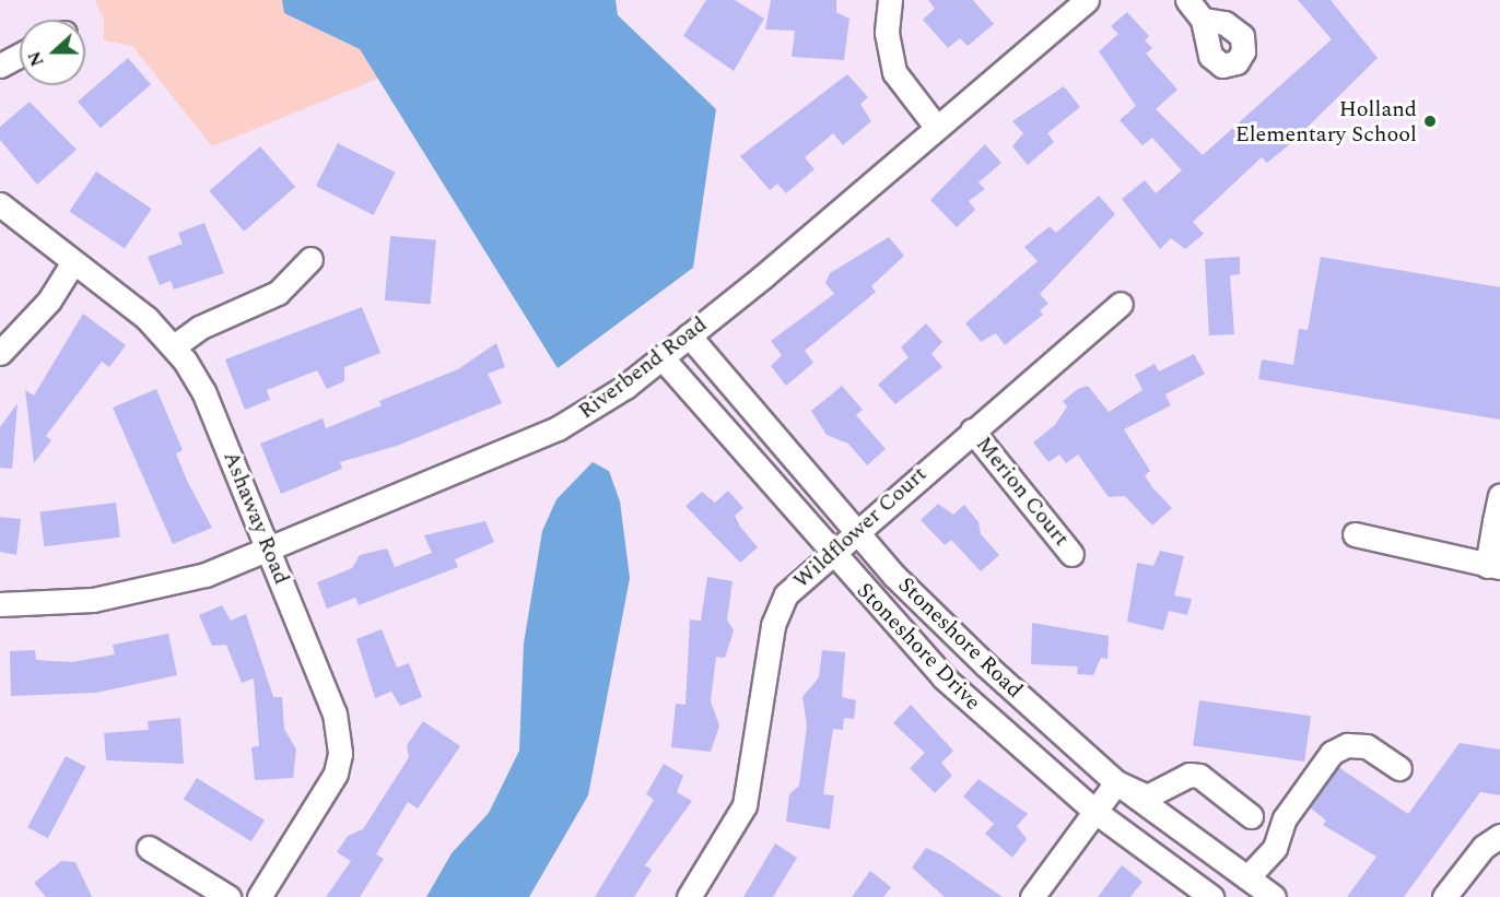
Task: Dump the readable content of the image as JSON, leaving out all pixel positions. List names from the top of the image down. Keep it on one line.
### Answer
{"streets":{"street":["Riverbend Road","Merion Court","Ashaway Road","Wildflower Court","Stoneshore Road","Stoneshore Drive"]},"crossings":[["Riverbend Road","Ashaway Road"],["Riverbend Road","Stoneshore Road"],["Riverbend Road","Stoneshore Drive"],["Merion Court","Wildflower Court"],["Wildflower Court","Stoneshore Road"],["Wildflower Court","Stoneshore Drive"]],"places":["Holland Elementary School"],"north":"left"}
